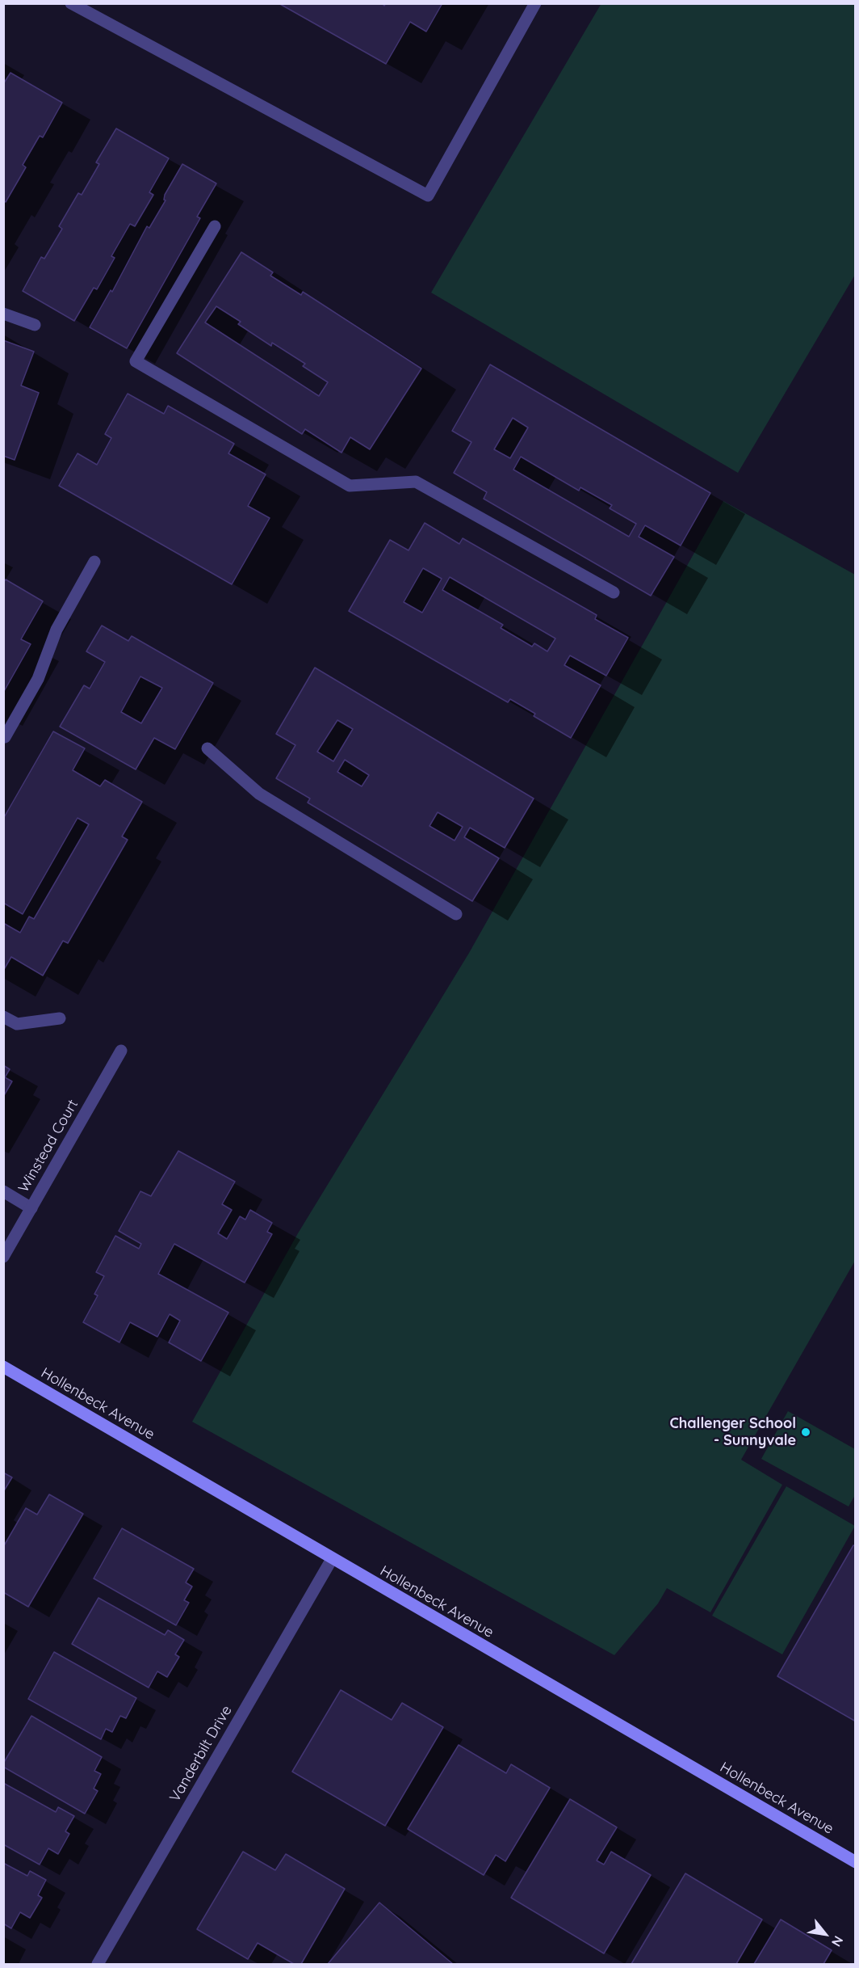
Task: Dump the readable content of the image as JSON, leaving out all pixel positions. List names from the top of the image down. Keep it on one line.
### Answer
{"streets":{"street":["Winstead Court","Hollenbeck Avenue","Vanderbilt Drive"]},"crossings":[["Hollenbeck Avenue","Vanderbilt Drive"]],"places":["Challenger School - Sunnyvale"],"north":"bottom right"}
